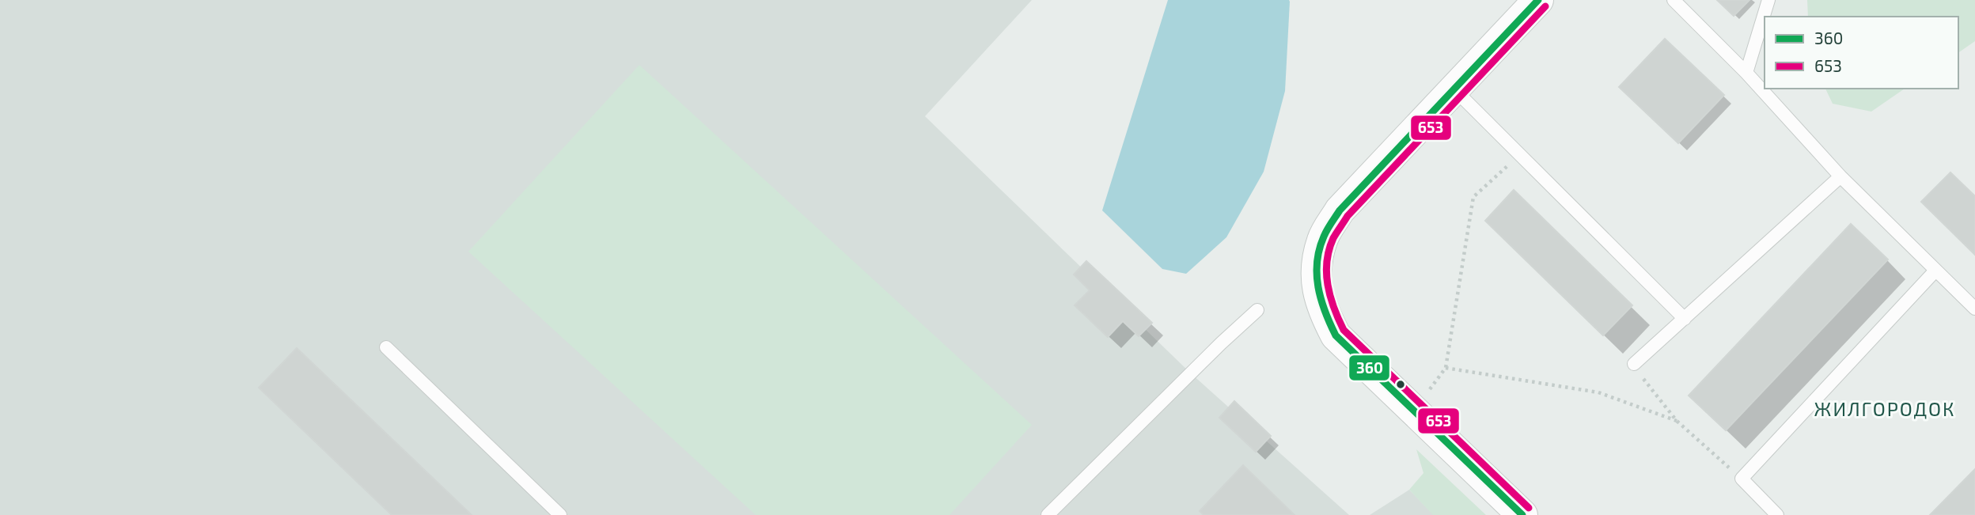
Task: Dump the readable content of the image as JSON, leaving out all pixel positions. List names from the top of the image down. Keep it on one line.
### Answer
{"districts":["ЖИЛГОРОДОК"],"lines":["transit line 360","transit line 653"],"legend":["360","653"]}
